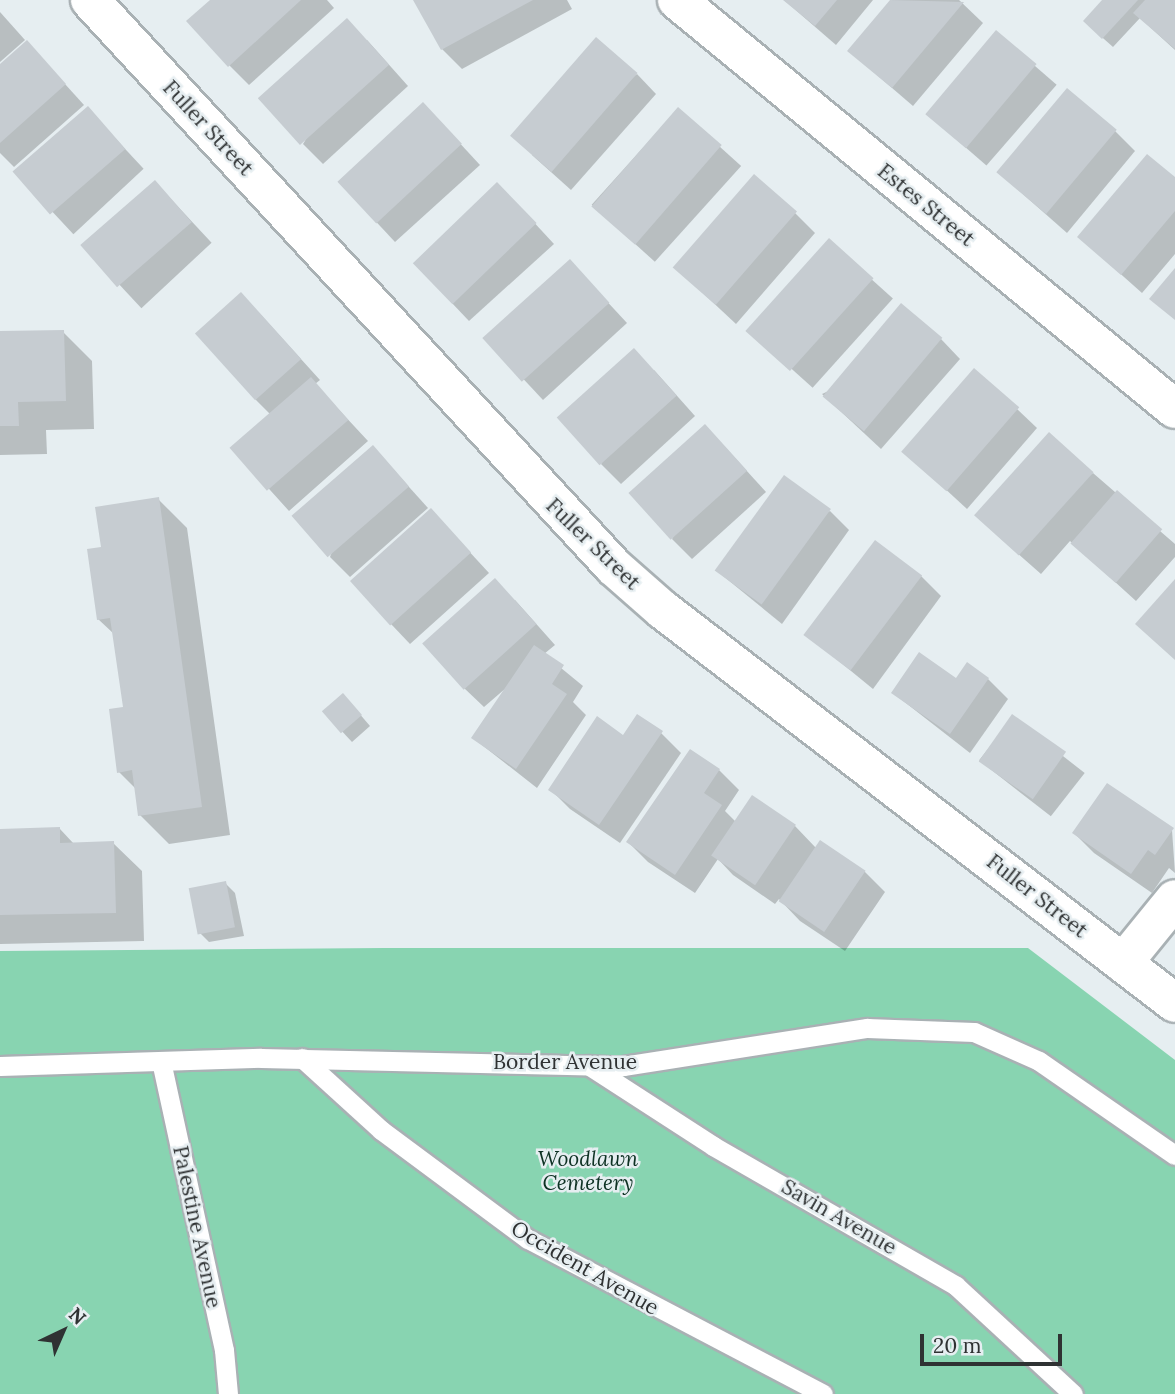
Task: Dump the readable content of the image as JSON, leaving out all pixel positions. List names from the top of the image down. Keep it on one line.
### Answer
{"streets":{"street":["Fuller Street","Estes Street"],"lane":["Border Avenue","Savin Avenue","Palestine Avenue","Occident Avenue"]},"crossings":[["Border Avenue","Savin Avenue"],["Border Avenue","Palestine Avenue"],["Border Avenue","Occident Avenue"]],"parks":["Woodlawn Cemetery"],"scale_bar":"20 m","north":"top right"}
